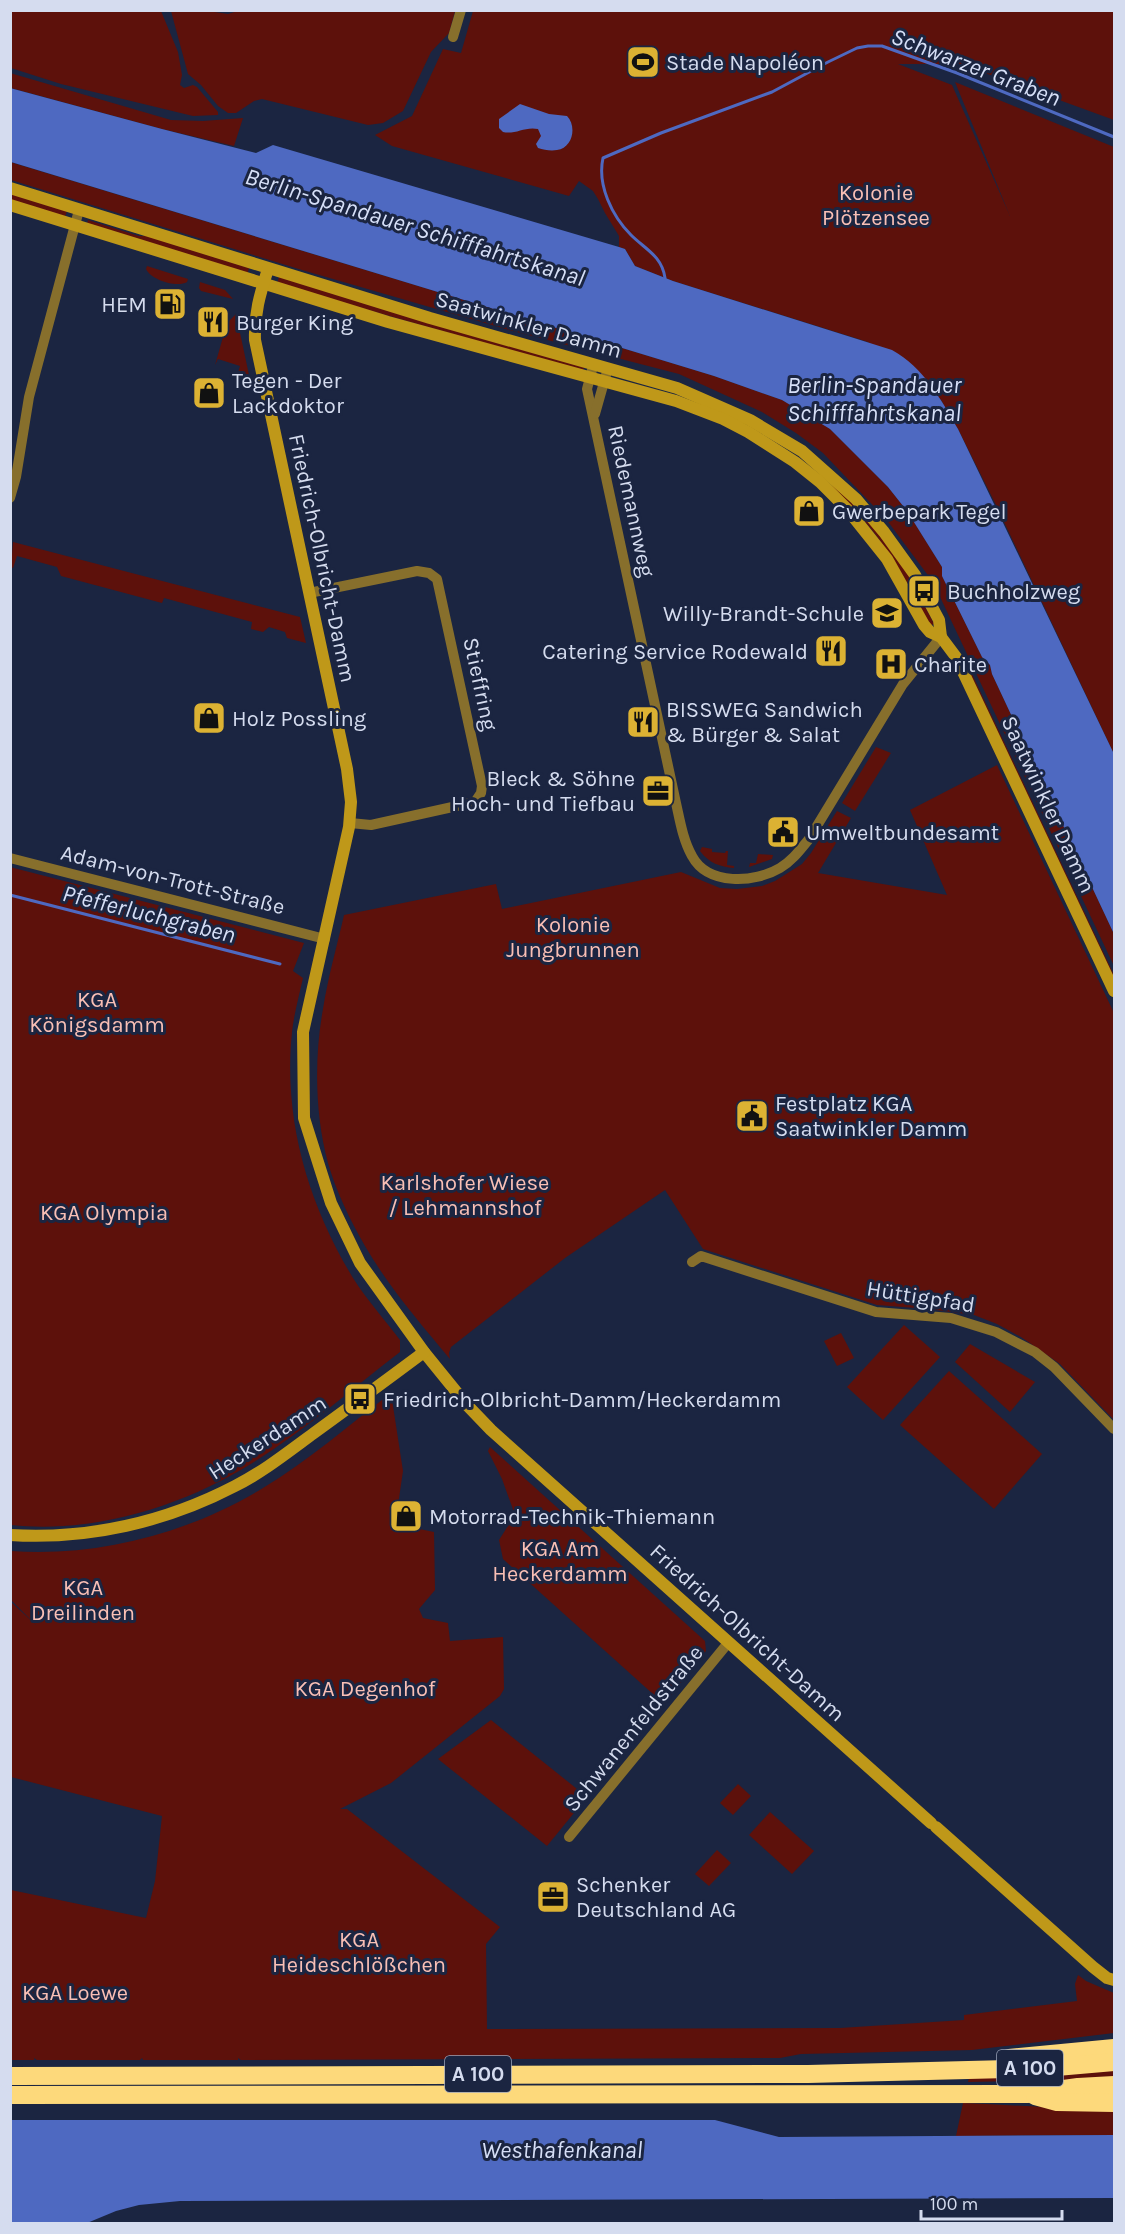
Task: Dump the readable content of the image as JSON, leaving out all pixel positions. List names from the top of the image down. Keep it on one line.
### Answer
{"streets":{"highway":["A 100"],"main road":["Saatwinkler Damm","Friedrich-Olbricht-Damm","Heckerdamm"],"street":["Riedemannweg","Stieffring","Adam-von-Trott-Straße","Hüttigpfad","Schwanenfeldstraße"]},"crossings":[["Saatwinkler Damm","Riedemannweg"],["Saatwinkler Damm","Friedrich-Olbricht-Damm"],["Friedrich-Olbricht-Damm","Stieffring"],["Friedrich-Olbricht-Damm","Adam-von-Trott-Straße"],["Friedrich-Olbricht-Damm","Heckerdamm"],["Friedrich-Olbricht-Damm","Schwanenfeldstraße"]],"water":["Schwarzer Graben","Berlin-Spandauer Schifffahrtskanal","Pfefferluchgraben","Westhafenkanal"],"parks":["Kolonie Plötzensee","Kolonie Jungbrunnen","KGA Königsdamm","Karlshofer Wiese / Lehmannshof","KGA Olympia","KGA Am Heckerdamm","KGA Dreilinden","KGA Degenhof","KGA Heideschlößchen","KGA Loewe"],"places":{"sports":["Stade Napoléon"],"fuel station":["HEM"],"restaurant":["Burger King","Catering Service Rodewald","BISSWEG Sandwich & Bürger & Salat"],"shop":["Tegen - Der Lackdoktor","Gwerbepark Tegel","Holz Possling","Motorrad-Technik-Thiemann"],"bus stop":["Buchholzweg","Friedrich-Olbricht-Damm/Heckerdamm"],"school or university":["Willy-Brandt-Schule"],"hospital":["Charite"],"office":["Bleck & Söhne Hoch- und Tiefbau","Schenker Deutschland AG"],"public building":["Umweltbundesamt","Festplatz KGA Saatwinkler Damm"]},"scale_bar":"100 m"}
